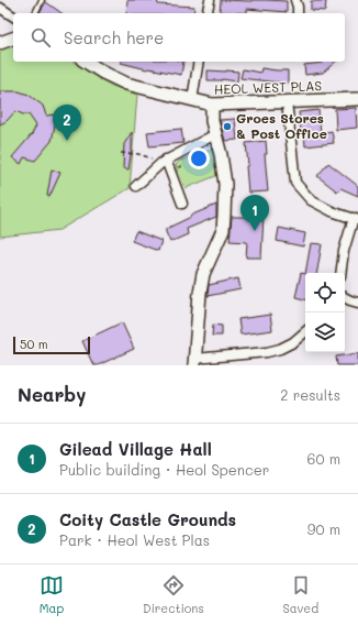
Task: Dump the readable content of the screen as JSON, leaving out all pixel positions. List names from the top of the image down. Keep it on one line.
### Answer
{"streets":{"street":["HEOL WEST PLAS"]},"places":["Groes Stores & Post Office"],"scale_bar":"50 m","page":{"search":"Search here","pins":["2","1"],"scale":"50 m","heading":["Nearby","2 results"],"list":[{"mark":"1","name":"Gilead Village Hall","note":"Public building · Heol Spencer","value":"60 m"},{"mark":"2","name":"Coity Castle Grounds","note":"Park · Heol West Plas","value":"90 m"}],"nav":["Map","Directions","Saved"]}}
